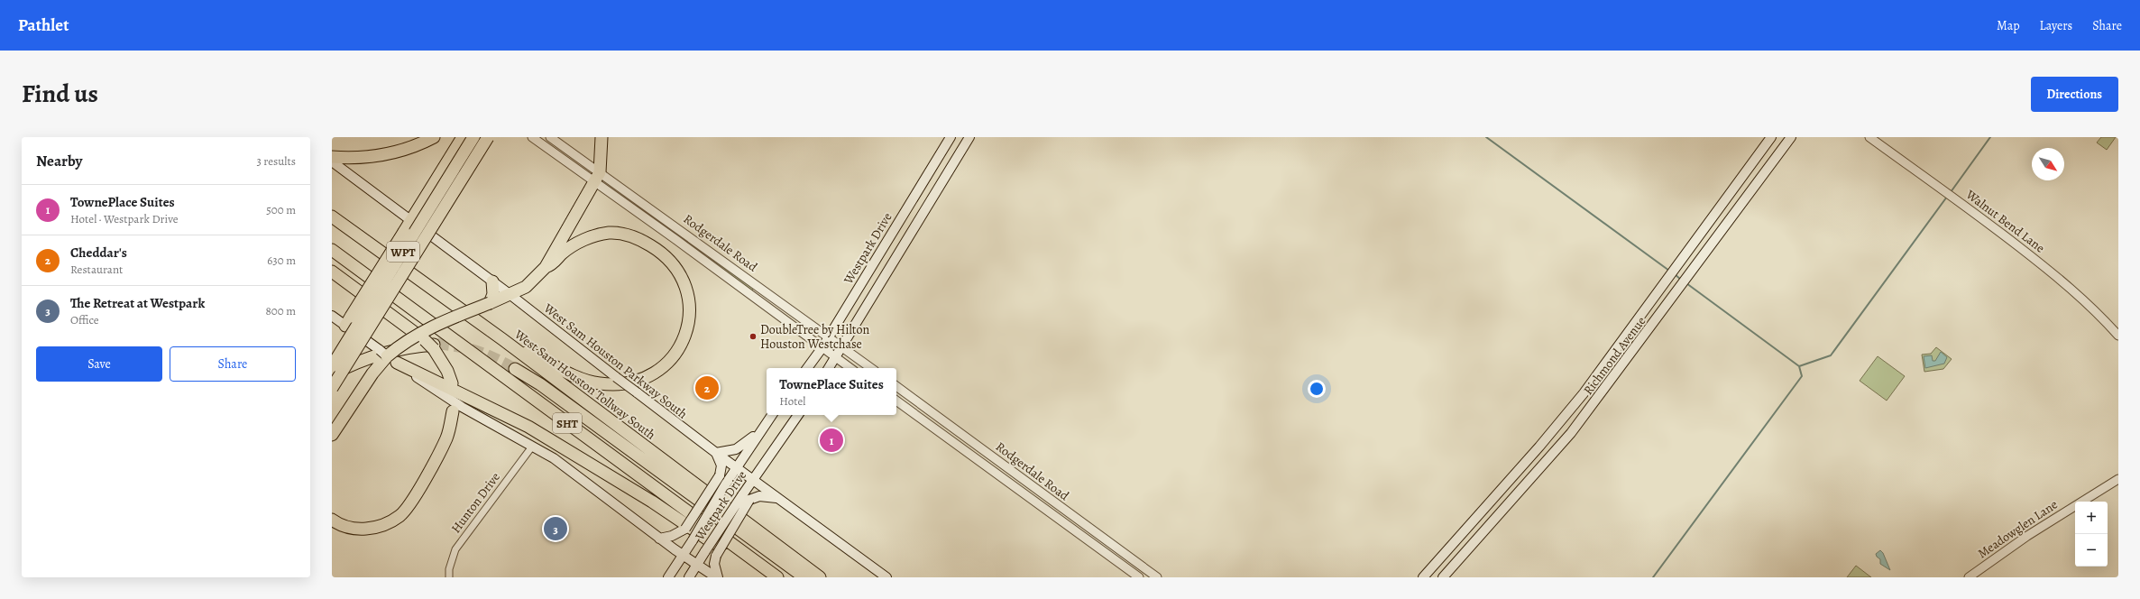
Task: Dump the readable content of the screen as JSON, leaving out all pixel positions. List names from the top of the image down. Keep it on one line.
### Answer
{"streets":{"highway":["WPT","West Sam Houston Tollway South","SHT"],"main road":["Westpark Drive","Richmond Avenue","West Sam Houston Parkway South"],"street":["Walnut Bend Lane","Rodgerdale Road","Hunton Drive","Meadowglen Lane"]},"crossings":[["Rodgerdale Road","Westpark Drive"],["Westpark Drive","West Sam Houston Parkway South"]],"places":["DoubleTree by Hilton Houston Westchase"],"north":"bottom right","page":{"header":"Pathlet","nav":["Map","Layers","Share"],"title":"Find us","buttons":["Directions",["Save","Share"]],"heading":["Nearby","3 results"],"list":[{"mark":"1","name":"TownePlace Suites","note":"Hotel · Westpark Drive","value":"500 m"},{"mark":"2","name":"Cheddar's","note":"Restaurant","value":"630 m"},{"mark":"3","name":"The Retreat at Westpark","note":"Office","value":"800 m"}],"popup":["TownePlace Suites","Hotel"],"pins":["2","1","3"],"map_buttons":["+","−"]}}
